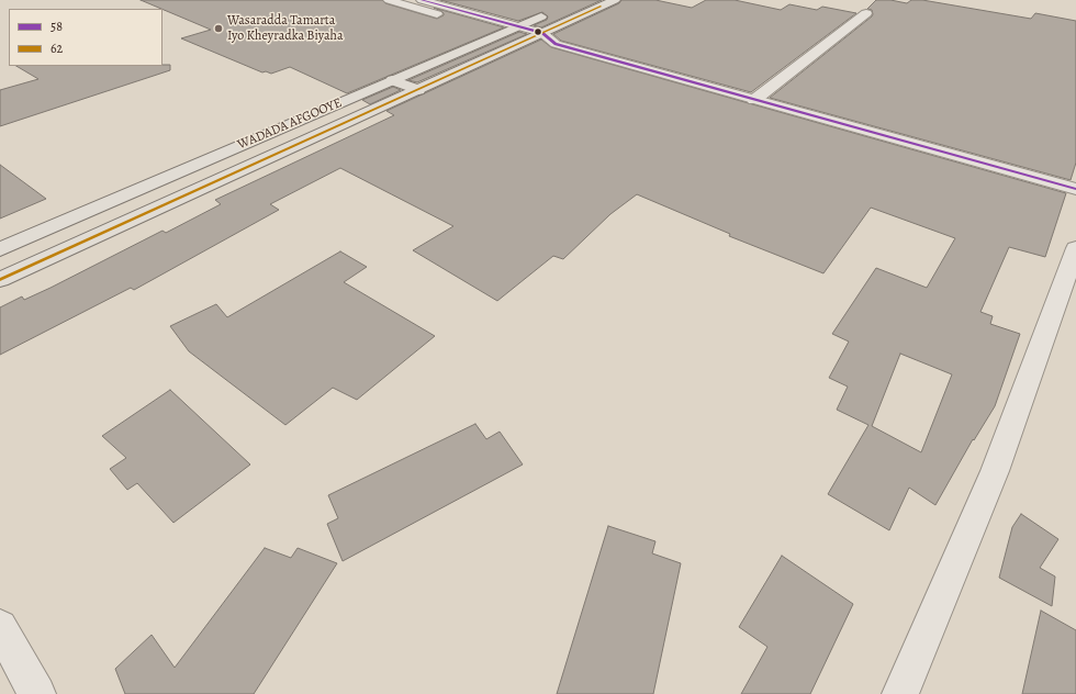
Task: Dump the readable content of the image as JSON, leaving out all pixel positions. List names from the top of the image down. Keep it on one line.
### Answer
{"streets":{"main road":["WADADA AFGOOYE"]},"places":["Wasaradda Tamarta Iyo Kheyradka Biyaha"],"lines":["transit line 58","transit line 62"],"legend":["58","62"]}
